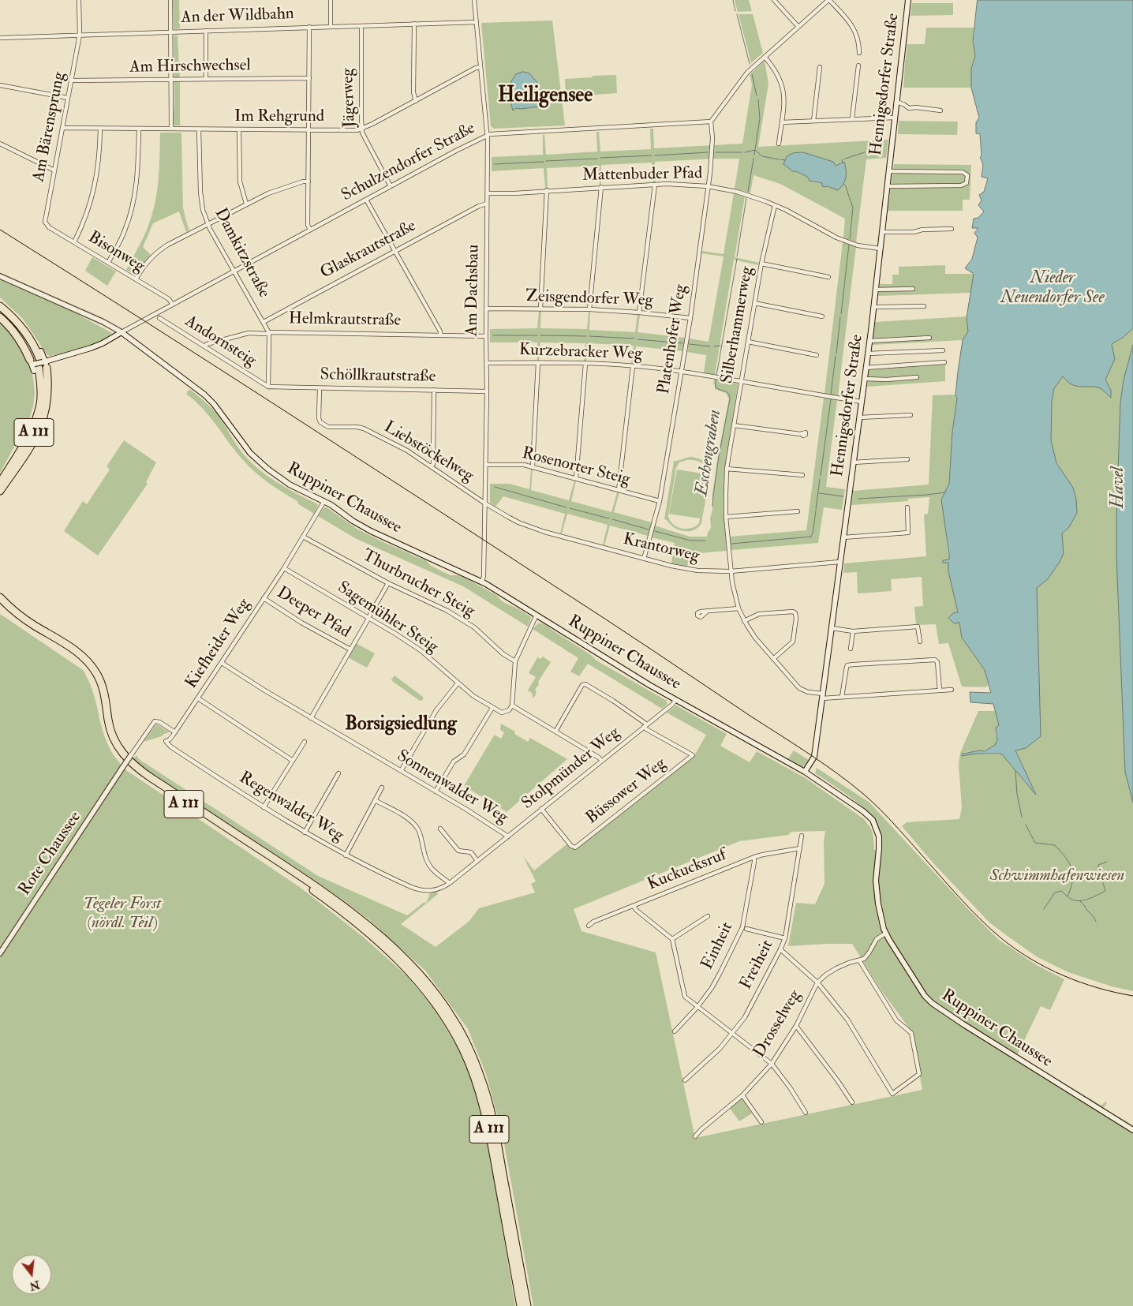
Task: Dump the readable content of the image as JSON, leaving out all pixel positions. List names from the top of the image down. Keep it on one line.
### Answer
{"streets":{"highway":["A 111"],"main road":["Hennigsdorfer Straße","Schulzendorfer Straße","Ruppiner Chaussee"],"street":["An der Wildbahn","Am Hirschwechsel","Jägerweg","Im Rehgrund","Am Bärensprung","Mattenbuder Pfad","Glaskrautstraße","Bisonweg","Damkitzstraße","Am Dachsbau","Zeisgendorfer Weg","Helmkrautstraße","Silberhammerweg","Platenhofer Weg","Andornsteig","Kurzebracker Weg","Schöllkrautstraße","Liebstöckelweg","Rosenorter Steig","Krantorweg","Thurbrucher Steig","Deeper Pfad","Sagemühler Steig","Kiefheider Weg","Stolpmünder Weg","Sonnenwalder Weg","Büssower Weg","Regenwalder Weg","Rote Chaussee","Kuckucksruf","Einheit","Freiheit","Drosselweg"]},"crossings":[["An der Wildbahn","Jägerweg"],["An der Wildbahn","Am Bärensprung"],["An der Wildbahn","Am Dachsbau"],["Am Hirschwechsel","Am Bärensprung"],["Hennigsdorfer Straße","Mattenbuder Pfad"],["Hennigsdorfer Straße","Silberhammerweg"],["Hennigsdorfer Straße","Kurzebracker Weg"],["Hennigsdorfer Straße","Ruppiner Chaussee"],["Hennigsdorfer Straße","Krantorweg"],["Jägerweg","Im Rehgrund"],["Jägerweg","Schulzendorfer Straße"],["Im Rehgrund","Am Bärensprung"],["Im Rehgrund","Damkitzstraße"],["Im Rehgrund","Am Dachsbau"],["Am Bärensprung","Bisonweg"],["Schulzendorfer Straße","Bisonweg"],["Schulzendorfer Straße","Damkitzstraße"],["Schulzendorfer Straße","Am Dachsbau"],["Schulzendorfer Straße","Platenhofer Weg"],["Schulzendorfer Straße","A 111"],["Schulzendorfer Straße","Ruppiner Chaussee"],["Mattenbuder Pfad","Am Dachsbau"],["Mattenbuder Pfad","Silberhammerweg"],["Mattenbuder Pfad","Platenhofer Weg"],["Glaskrautstraße","Damkitzstraße"],["Glaskrautstraße","Am Dachsbau"],["Damkitzstraße","Helmkrautstraße"],["Damkitzstraße","Andornsteig"],["Damkitzstraße","Schöllkrautstraße"],["Am Dachsbau","Zeisgendorfer Weg"],["Am Dachsbau","Helmkrautstraße"],["Am Dachsbau","Kurzebracker Weg"],["Am Dachsbau","Schöllkrautstraße"],["Am Dachsbau","Liebstöckelweg"],["Am Dachsbau","Rosenorter Steig"],["Am Dachsbau","Ruppiner Chaussee"],["Am Dachsbau","Krantorweg"],["Zeisgendorfer Weg","Platenhofer Weg"],["Helmkrautstraße","Andornsteig"],["Silberhammerweg","Kurzebracker Weg"],["Silberhammerweg","Krantorweg"],["Platenhofer Weg","Kurzebracker Weg"],["Platenhofer Weg","Rosenorter Steig"],["Platenhofer Weg","Krantorweg"],["Andornsteig","Schöllkrautstraße"],["Schöllkrautstraße","Liebstöckelweg"],["Liebstöckelweg","Krantorweg"],["Ruppiner Chaussee","Kiefheider Weg"],["Ruppiner Chaussee","Stolpmünder Weg"],["Ruppiner Chaussee","Drosselweg"],["Thurbrucher Steig","Kiefheider Weg"],["Deeper Pfad","Kiefheider Weg"],["Sagemühler Steig","Kiefheider Weg"],["Kiefheider Weg","Sonnenwalder Weg"],["Kiefheider Weg","Regenwalder Weg"],["Stolpmünder Weg","Sonnenwalder Weg"],["Stolpmünder Weg","Büssower Weg"],["Stolpmünder Weg","Regenwalder Weg"],["Kuckucksruf","Einheit"],["Kuckucksruf","Freiheit"]],"districts":["Heiligensee","Borsigsiedlung"],"water":["Nieder Neuendorfer See","Eschengraben","Havel"],"parks":["Schwimmhafenwiesen","Tegeler Forst (nördl. Teil)"],"north":"bottom"}
